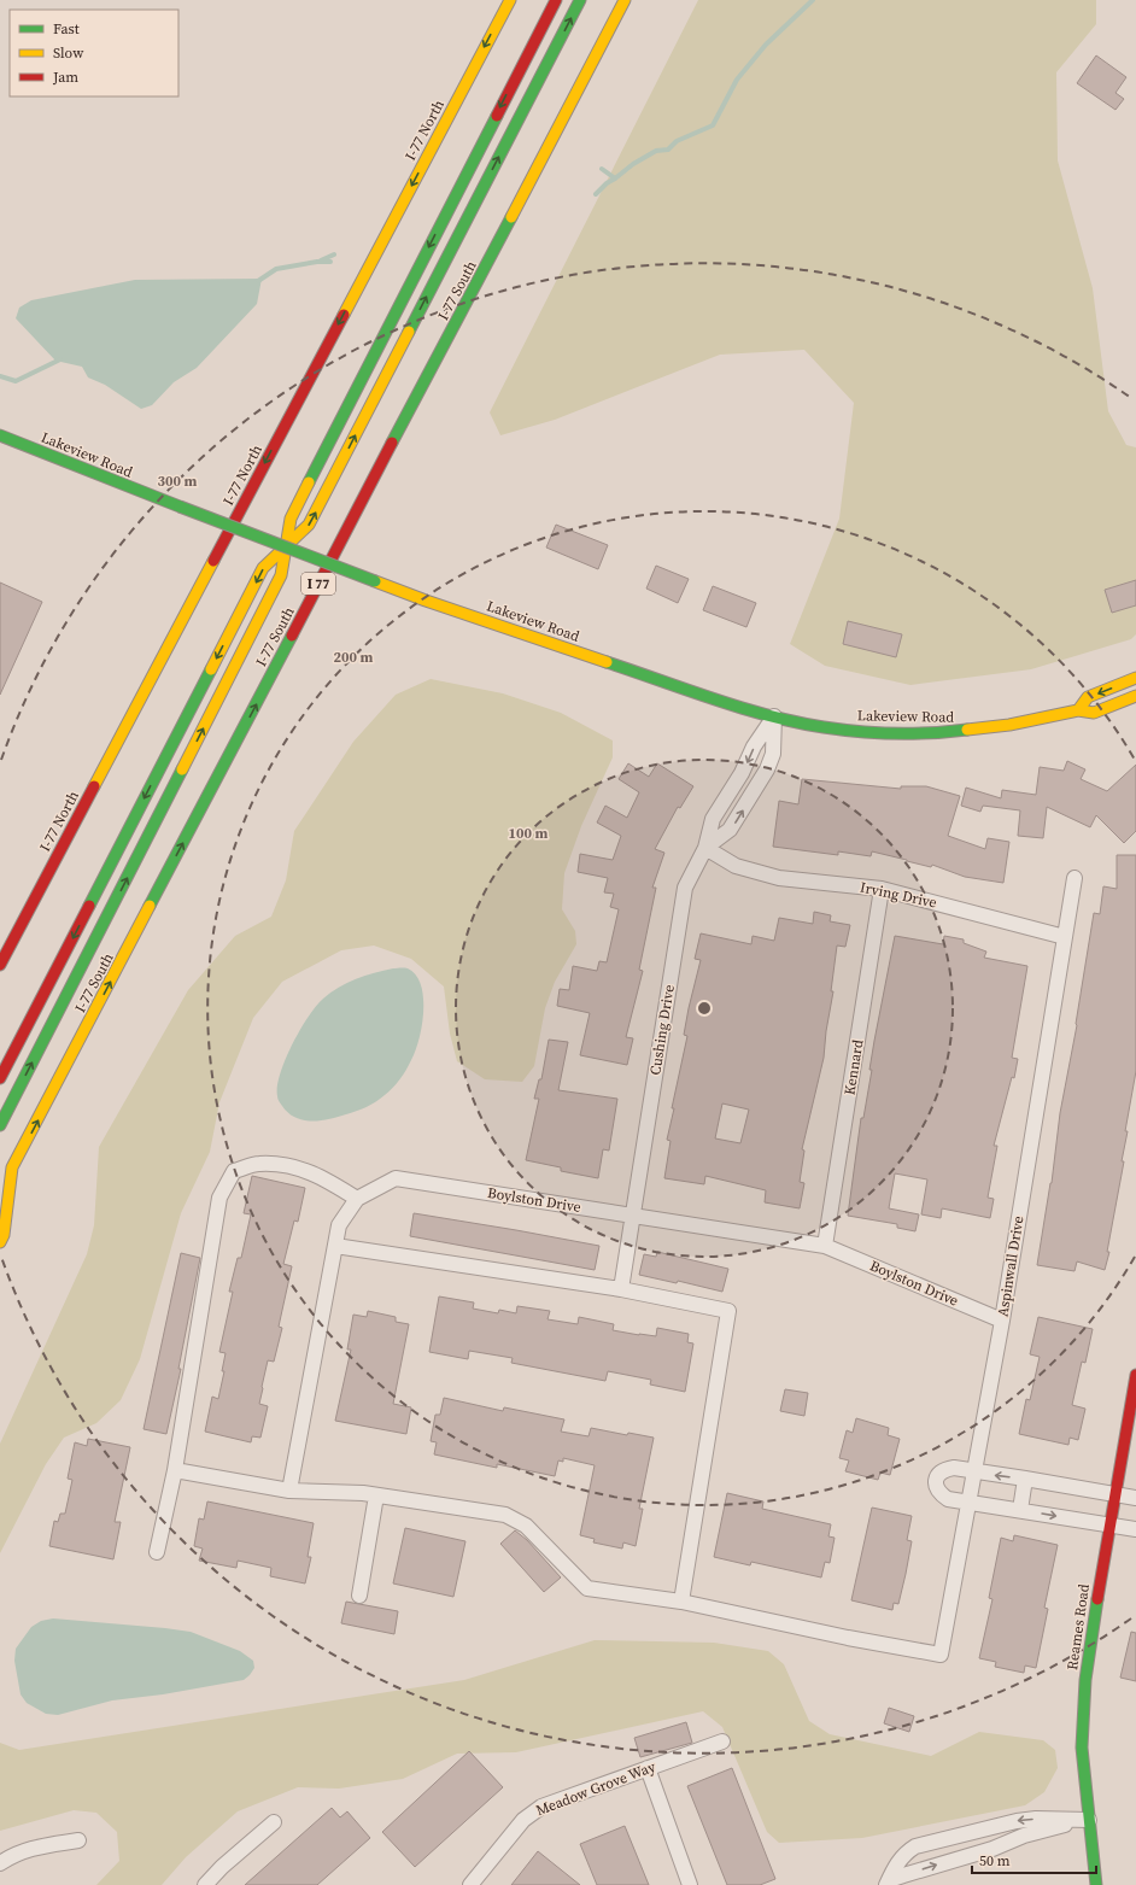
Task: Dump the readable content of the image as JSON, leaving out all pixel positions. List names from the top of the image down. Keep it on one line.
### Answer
{"streets":{"main road":["I-77 North","I-77 South","Lakeview Road","I 77","Reames Road"],"street":["Irving Drive","Cushing Drive","Kennard","Boylston Drive","Aspinwall Drive","Meadow Grove Way"]},"crossings":[["I-77 South","I 77"],["Lakeview Road","Cushing Drive"],["Irving Drive","Cushing Drive"],["Irving Drive","Kennard"],["Irving Drive","Aspinwall Drive"],["Cushing Drive","Boylston Drive"],["Kennard","Boylston Drive"],["Boylston Drive","Aspinwall Drive"]],"legend":["Fast","Slow","Jam"],"scale_bar":"50 m","rings":["300 m","200 m","100 m"]}
